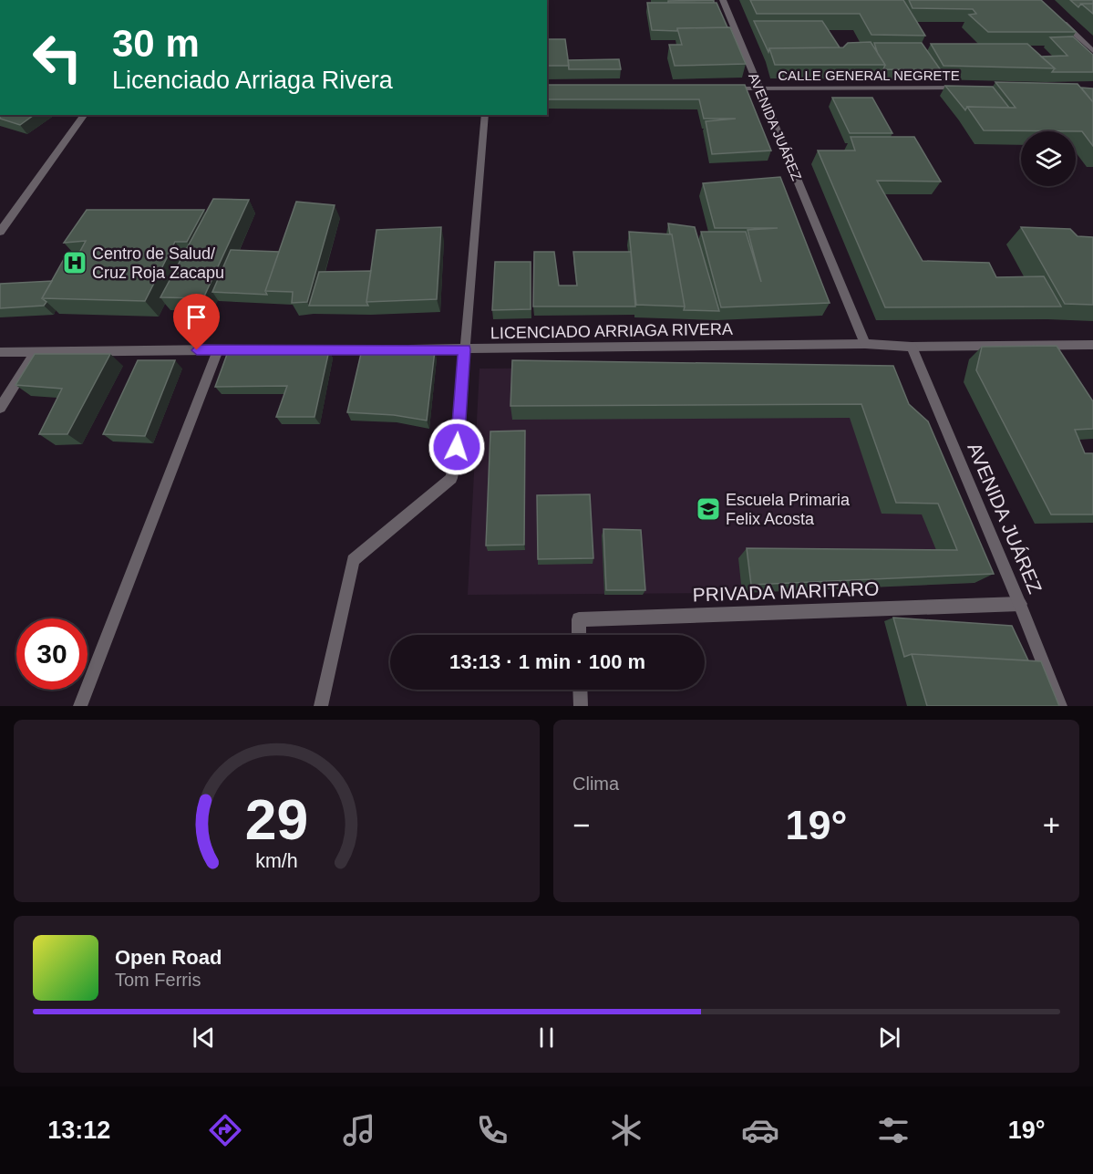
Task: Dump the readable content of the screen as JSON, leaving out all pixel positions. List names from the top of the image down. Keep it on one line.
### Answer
{"streets":{"street":["CALLE GENERAL NEGRETE","AVENIDA JUÁREZ","LICENCIADO ARRIAGA RIVERA","PRIVADA MARITARO"]},"crossings":[["CALLE GENERAL NEGRETE","AVENIDA JUÁREZ"],["AVENIDA JUÁREZ","LICENCIADO ARRIAGA RIVERA"],["AVENIDA JUÁREZ","PRIVADA MARITARO"]],"places":{"hospital":["Centro de Salud/ Cruz Roja Zacapu"],"school or university":["Escuela Primaria Felix Acosta"]},"page":{"turn":["30 m","Licenciado Arriaga Rivera"],"limit":"30","trip":"13:13 · 1 min · 100 m","tile":"Clima","heat":["−","19°","+"],"song":["Open Road","Tom Ferris"],"tabs":["13:12","19°"],"gauge":["29","km/h"]}}
